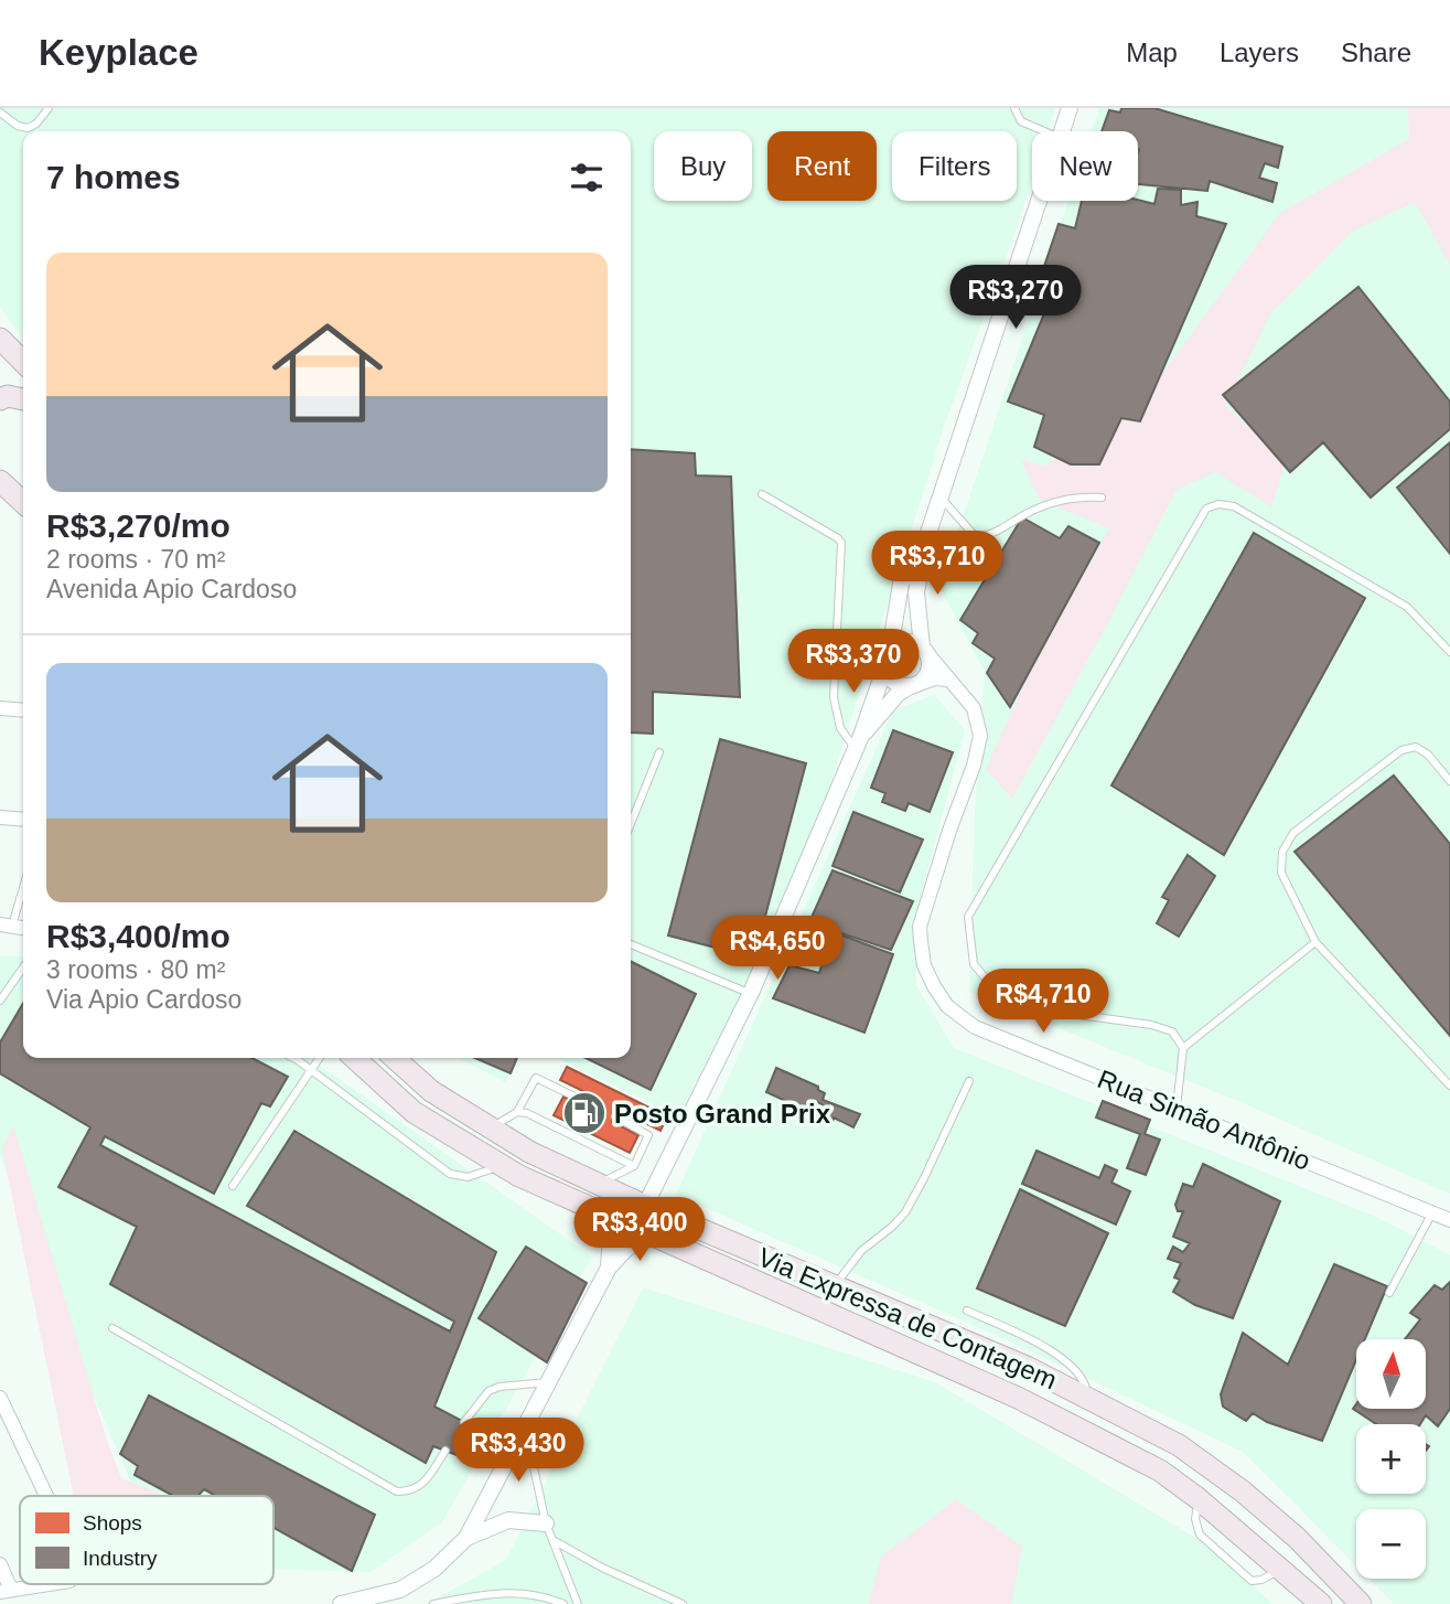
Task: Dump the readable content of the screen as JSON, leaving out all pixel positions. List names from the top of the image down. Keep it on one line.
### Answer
{"streets":{"highway":["Via Expressa de Contagem"],"street":["Rua Simão Antônio"]},"places":{"fuel station":["Posto Grand Prix"]},"legend":["Shops","Industry"],"north":"top","page":{"header":"Keyplace","nav":["Map","Layers","Share"],"chip":["Buy","Rent","Filters","New"],"heading":"7 homes","list":[{"name":"R$3,270/mo","note":"2 rooms · 70 m² · Avenida Apio Cardoso"},{"name":"R$3,400/mo","note":"3 rooms · 80 m² · Via Apio Cardoso"}],"price":["R$3,270","R$3,710","R$3,370","R$4,650","R$4,710","R$3,400","R$3,430"],"map_buttons":["+","−"]}}
